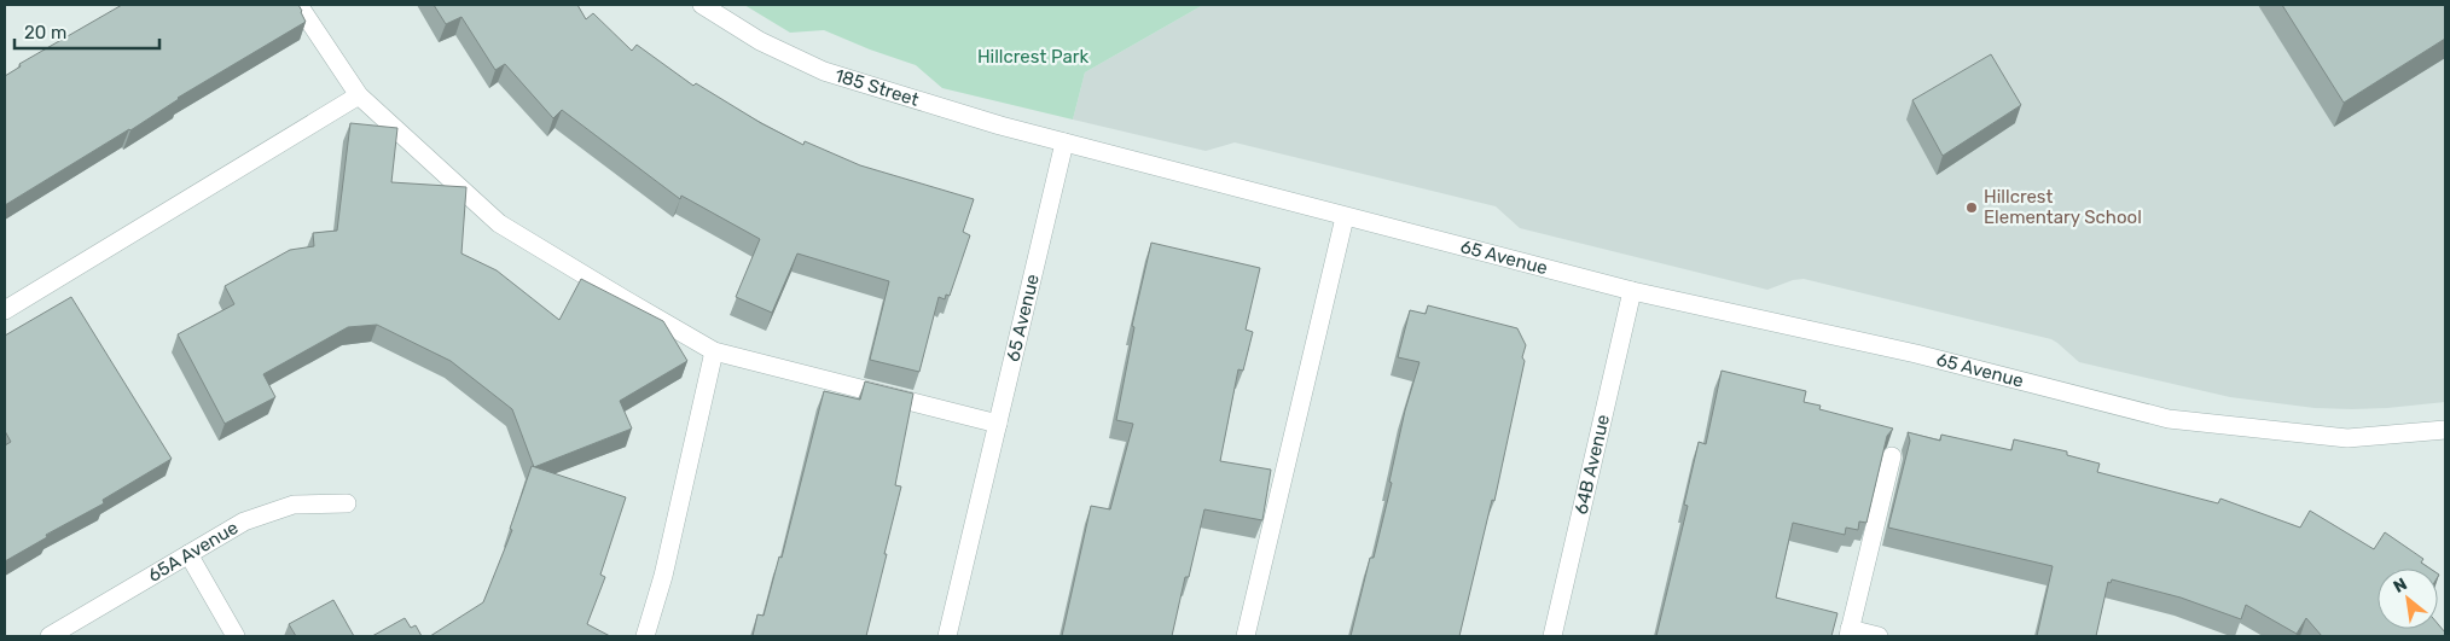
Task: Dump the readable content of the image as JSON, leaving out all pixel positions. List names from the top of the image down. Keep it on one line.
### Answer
{"streets":{"street":["185 Street","65 Avenue","64B Avenue","65A Avenue"]},"crossings":[["185 Street","65 Avenue"],["65 Avenue","64B Avenue"]],"parks":["Hillcrest Park"],"places":["Hillcrest Elementary School"],"scale_bar":"20 m","north":"top left"}
